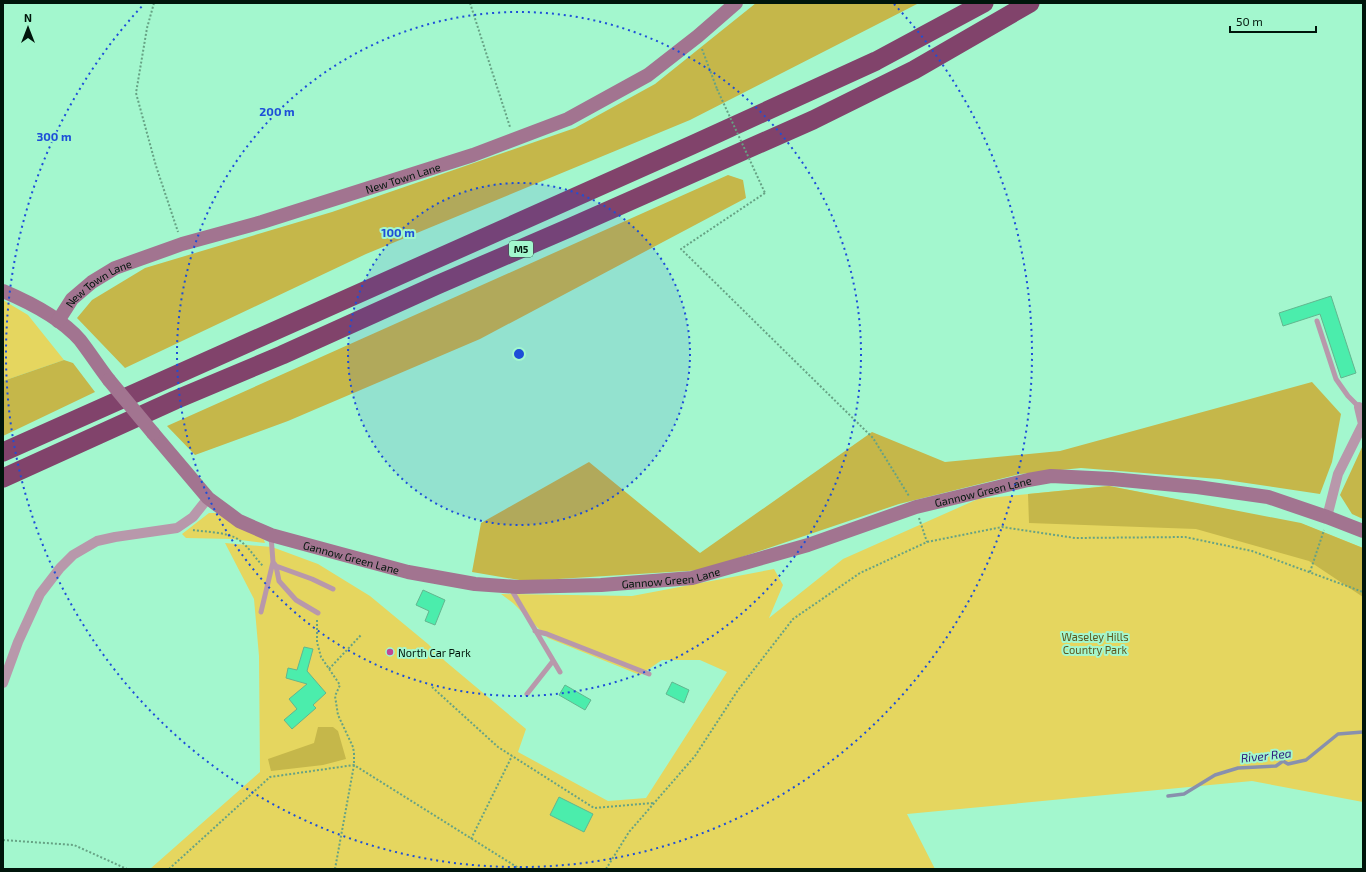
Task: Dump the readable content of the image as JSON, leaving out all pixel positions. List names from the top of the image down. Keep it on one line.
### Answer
{"streets":{"highway":["M5"],"street":["New Town Lane","Gannow Green Lane"]},"crossings":[["New Town Lane","Gannow Green Lane"]],"water":["River Rea"],"parks":["Waseley Hills Country Park"],"places":["North Car Park"],"scale_bar":"50 m","north":"top","rings":["200 m","300 m","100 m"]}
